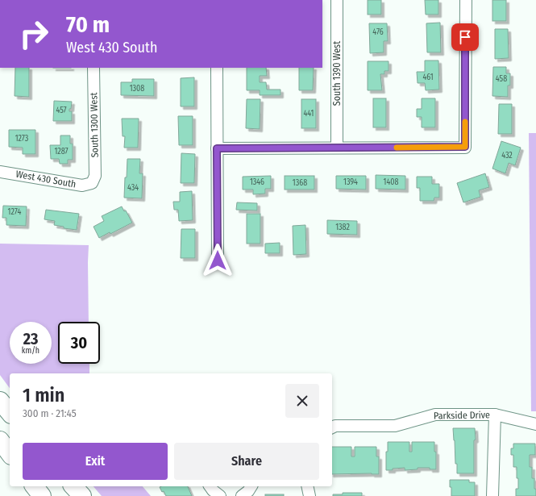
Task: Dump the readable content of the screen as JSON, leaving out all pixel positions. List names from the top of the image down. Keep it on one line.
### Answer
{"streets":{"street":["South 1390 West","South 1300 West","West 430 South","Parkside Drive"]},"crossings":[["South 1300 West","West 430 South"]],"house_numbers":["476","461","458","1308","457","441","1273","1287","432","1346","1394","1408","1368","434","1274","1382"],"page":{"turn":["70 m","West 430 South"],"speed":"23 km/h","limit":"30","heading":["1 min","300 m · 21:45"],"buttons":["Exit","Share"]}}
